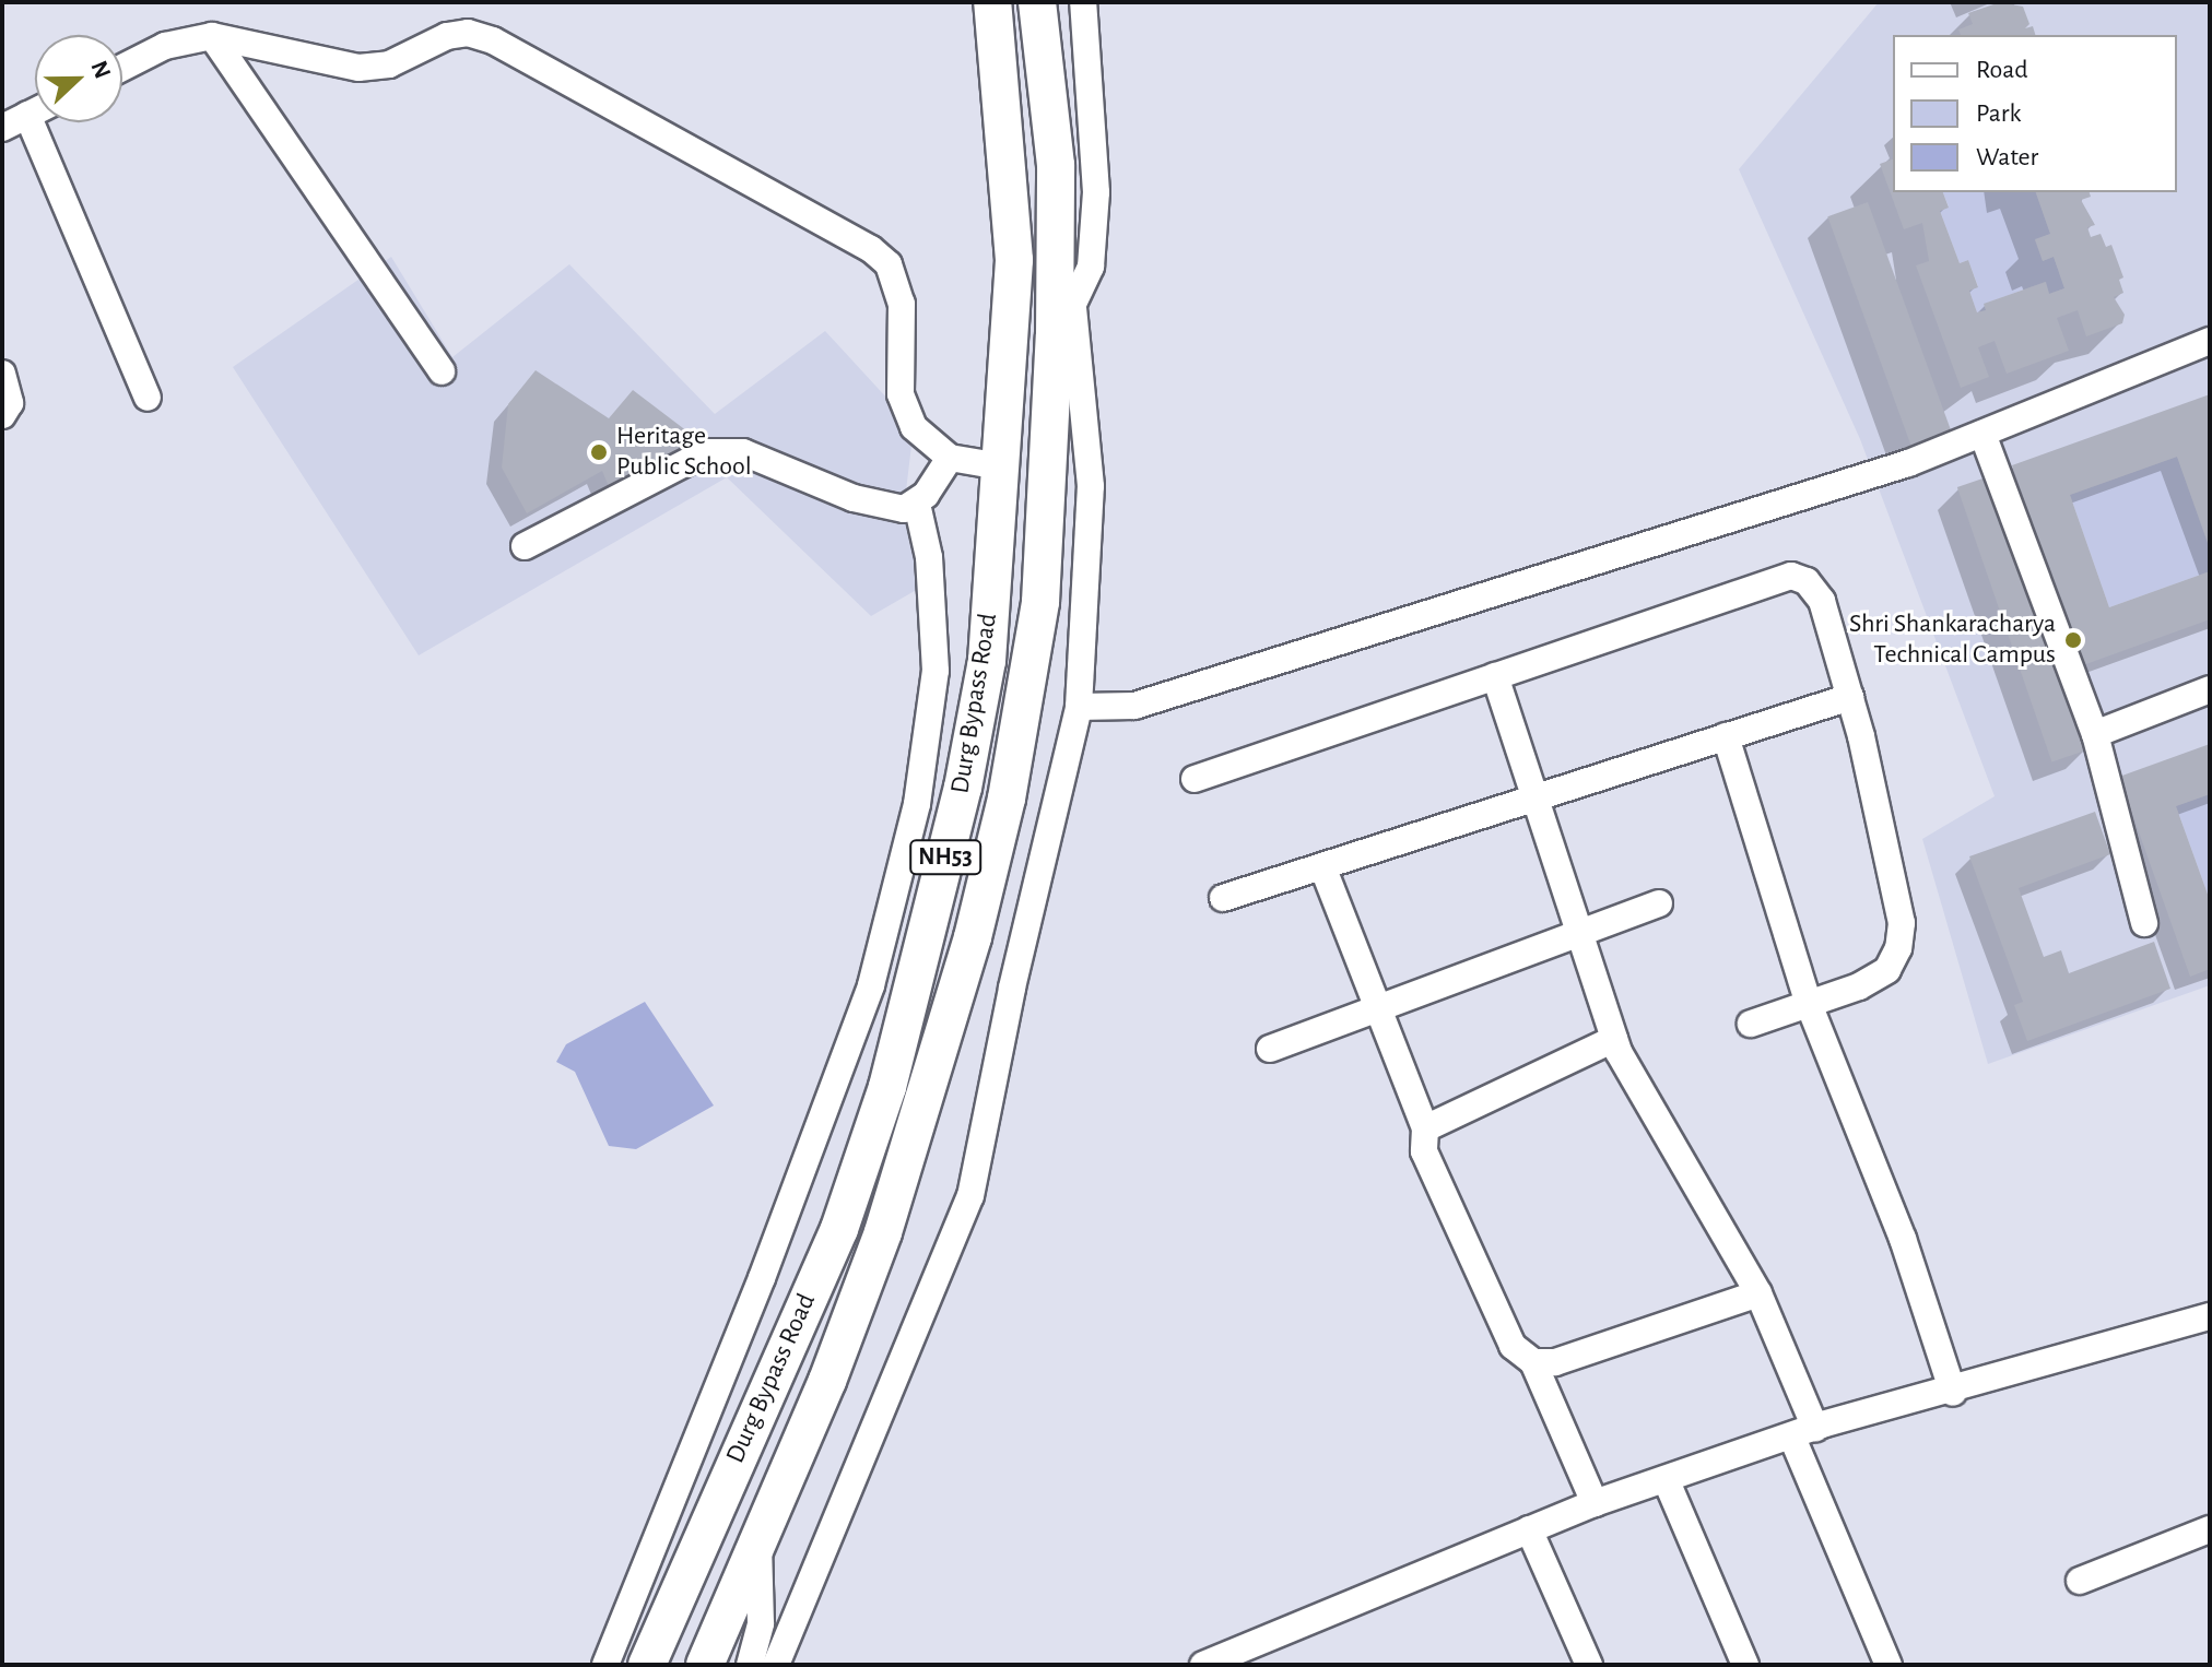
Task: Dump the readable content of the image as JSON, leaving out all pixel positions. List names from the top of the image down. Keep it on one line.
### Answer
{"streets":{"highway":["Durg Bypass Road","NH53"]},"places":["Heritage Public School","Shri Shankaracharya Technical Campus"],"legend":["Road","Park","Water"],"north":"right"}
